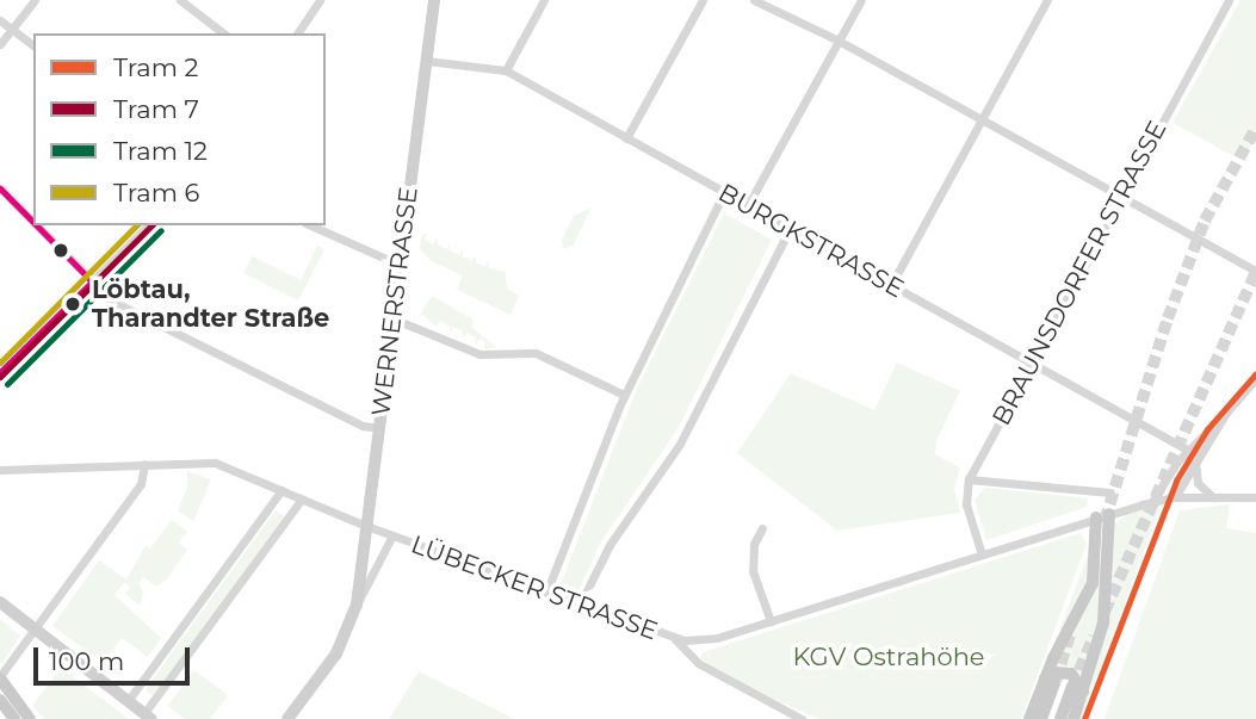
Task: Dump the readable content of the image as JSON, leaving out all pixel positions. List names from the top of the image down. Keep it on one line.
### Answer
{"streets":{"street":["BURGKSTRASSE","BRAUNSDORFER STRASSE","WERNERSTRASSE","LÜBECKER STRASSE"]},"crossings":[["BURGKSTRASSE","BRAUNSDORFER STRASSE"],["BURGKSTRASSE","WERNERSTRASSE"],["WERNERSTRASSE","LÜBECKER STRASSE"]],"parks":["KGV Ostrahöhe"],"places":["Löbtau, Tharandter Straße"],"lines":["tram line 7","tram line 6","tram line 12","tram line 2"],"legend":["Tram 2","Tram 7","Tram 12","Tram 6"],"scale_bar":"100 m"}
